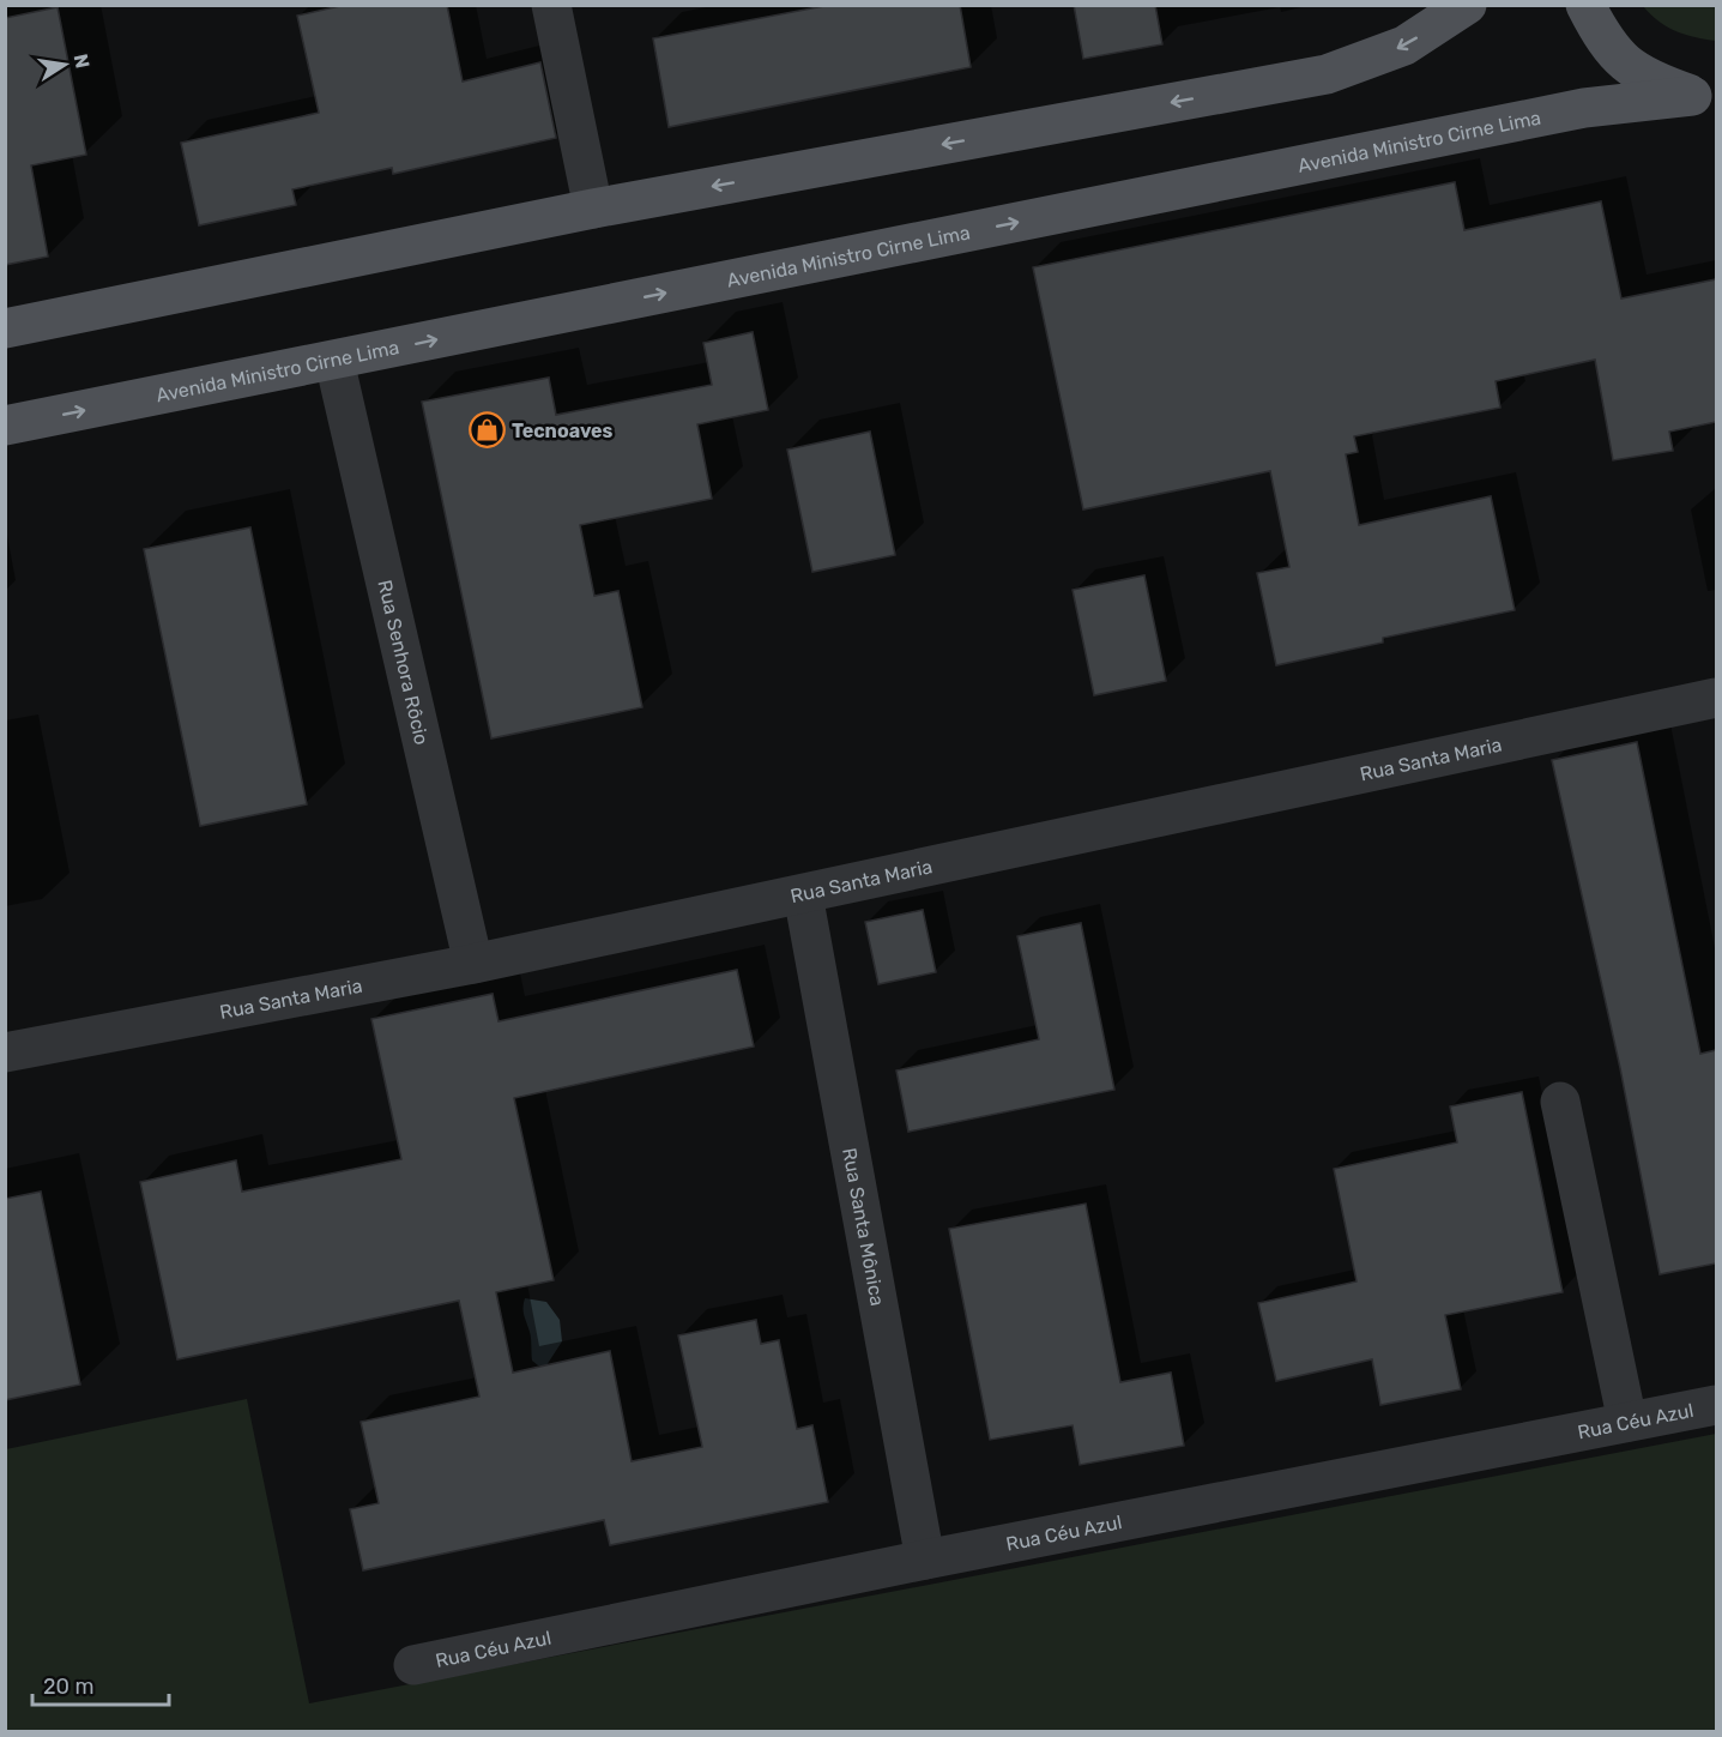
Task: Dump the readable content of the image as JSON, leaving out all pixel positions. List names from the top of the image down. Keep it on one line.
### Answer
{"streets":{"main road":["Avenida Ministro Cirne Lima"],"street":["Rua Senhora Rôcio","Rua Santa Maria","Rua Santa Mônica","Rua Céu Azul"]},"crossings":[["Avenida Ministro Cirne Lima","Rua Senhora Rôcio"],["Rua Senhora Rôcio","Rua Santa Maria"],["Rua Santa Maria","Rua Santa Mônica"],["Rua Santa Mônica","Rua Céu Azul"]],"places":{"shop":["Tecnoaves"]},"scale_bar":"20 m","north":"right"}
